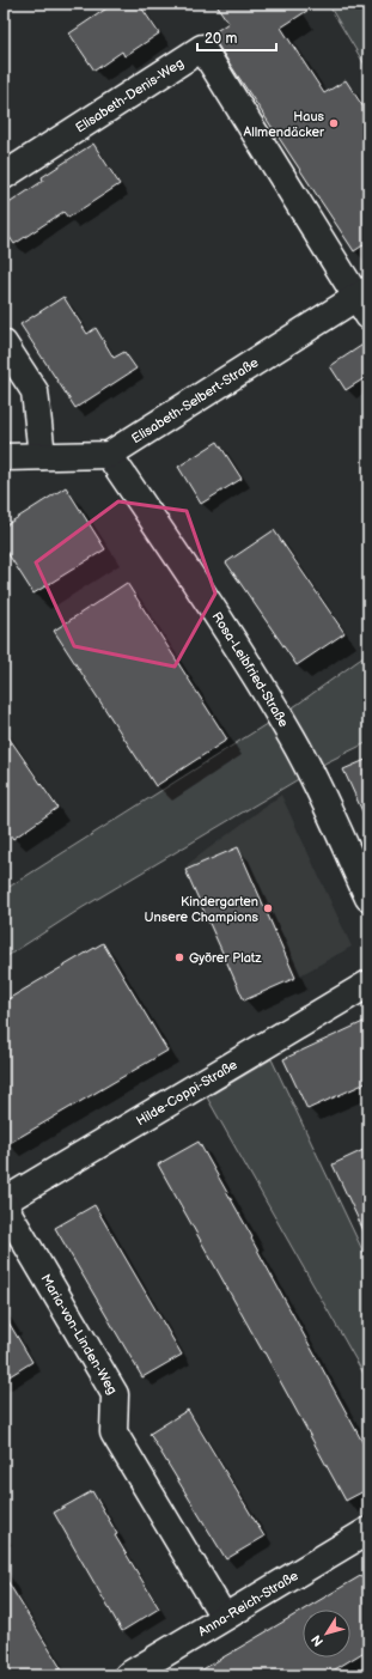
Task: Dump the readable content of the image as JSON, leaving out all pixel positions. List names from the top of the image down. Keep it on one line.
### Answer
{"streets":{"street":["Elisabeth-Denis-Weg","Elisabeth-Selbert-Straße","Rosa-Leibfried-Straße","Hilde-Coppi-Straße","Maria-von-Linden-Weg","Anna-Reich-Straße"]},"crossings":[["Elisabeth-Denis-Weg","Elisabeth-Selbert-Straße"],["Elisabeth-Selbert-Straße","Rosa-Leibfried-Straße"],["Hilde-Coppi-Straße","Maria-von-Linden-Weg"],["Maria-von-Linden-Weg","Anna-Reich-Straße"]],"places":["Haus Allmendäcker","Kindergarten Unsere Champions","Györer Platz"],"scale_bar":"20 m","north":"bottom left"}
